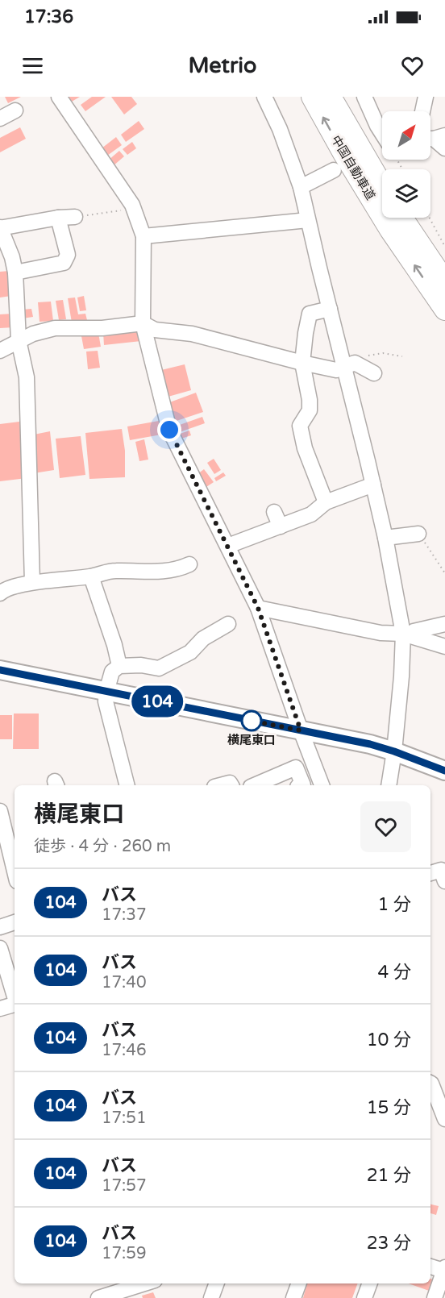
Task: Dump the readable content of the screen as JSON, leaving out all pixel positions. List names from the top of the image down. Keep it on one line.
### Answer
{"streets":{"highway":["中国自動車道"]},"places":["横尾東口"],"lines":["bus line 104"],"north":"top right","page":{"status":"17:36","header":"Metrio","on_map":"104","heading":["横尾東口","徒歩 · 4 分 · 260 m"],"list":[{"mark":"104","name":"バス","note":"17:37","value":"1 分"},{"mark":"104","name":"バス","note":"17:40","value":"4 分"},{"mark":"104","name":"バス","note":"17:46","value":"10 分"},{"mark":"104","name":"バス","note":"17:51","value":"15 分"},{"mark":"104","name":"バス","note":"17:57","value":"21 分"},{"mark":"104","name":"バス","note":"17:59","value":"23 分"}]}}
